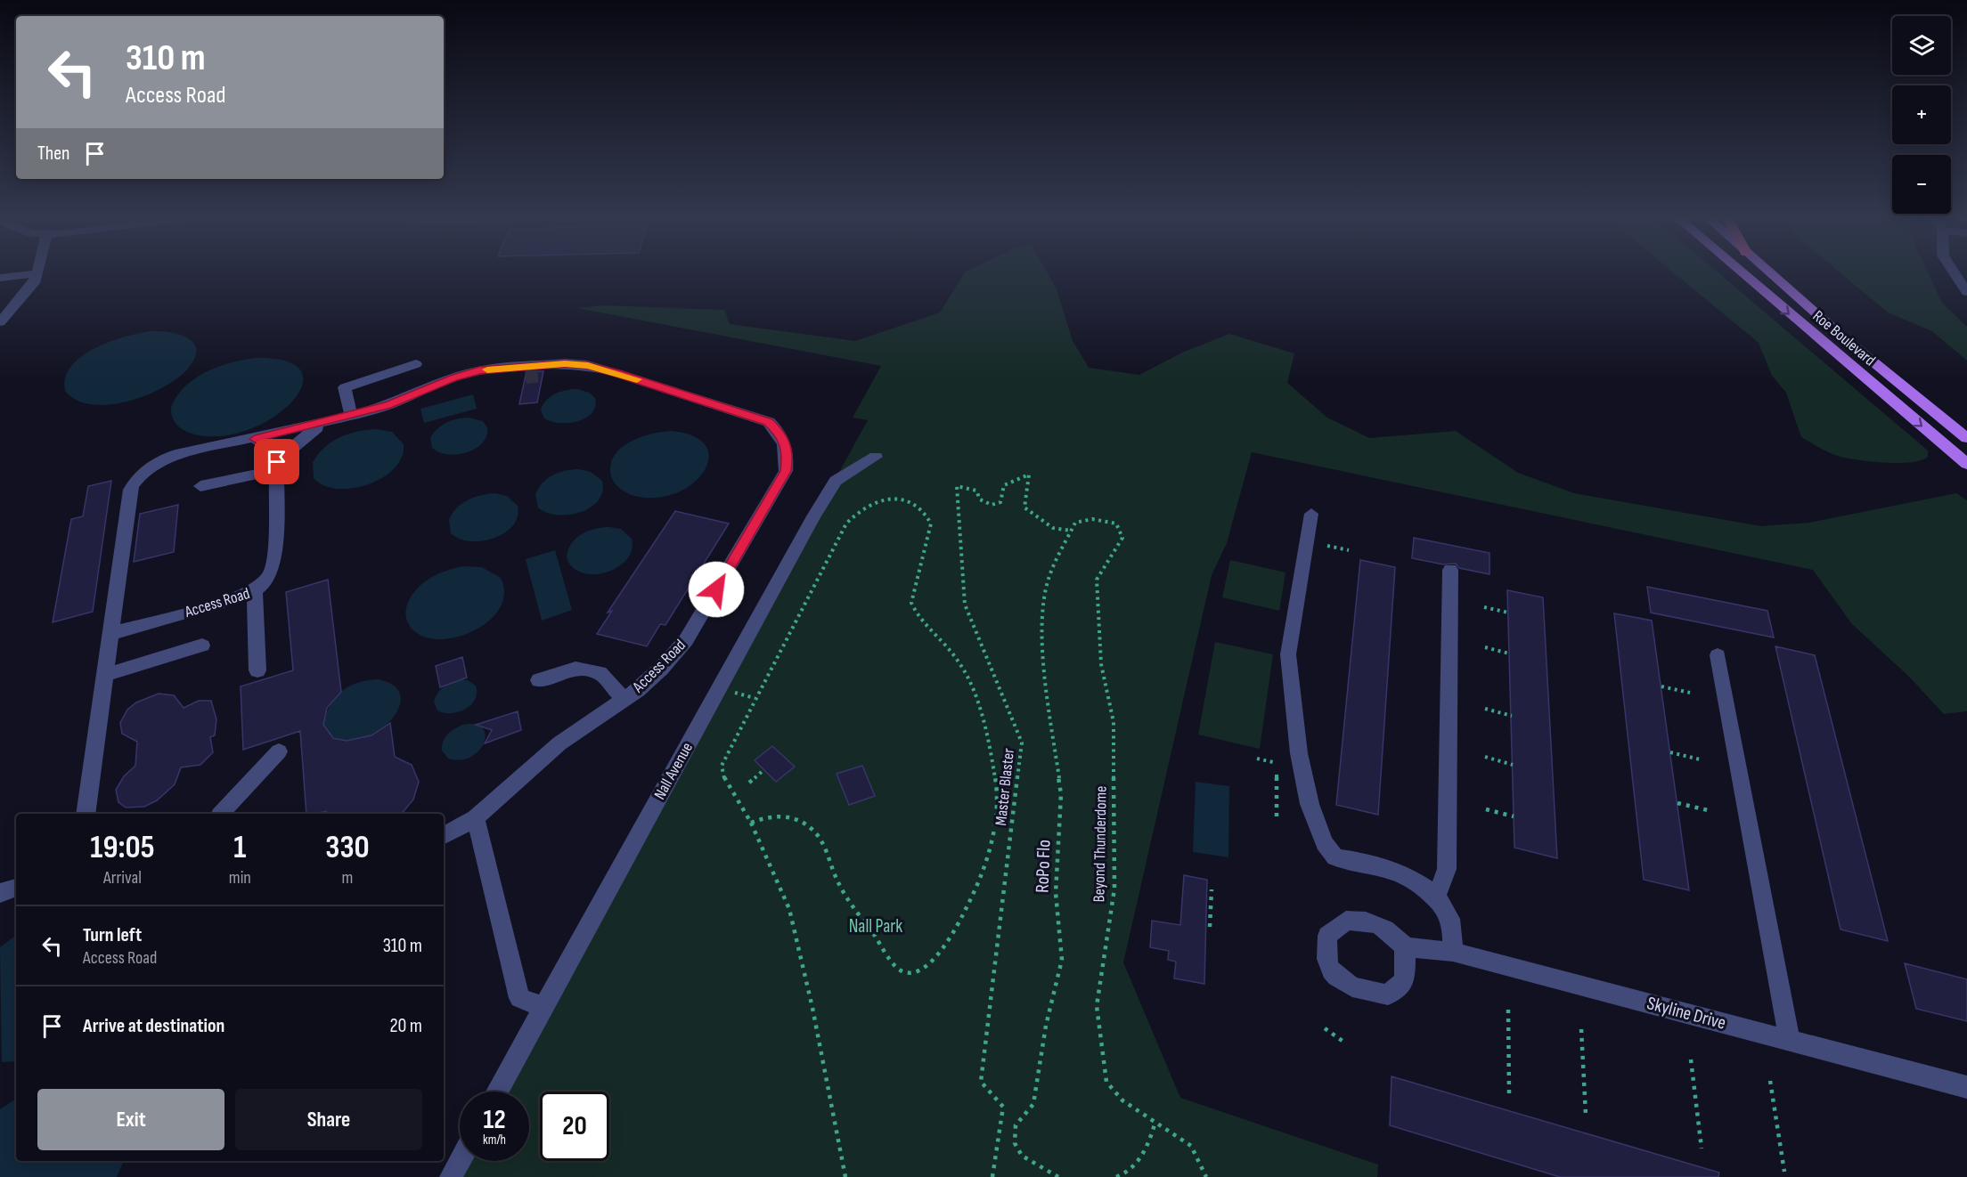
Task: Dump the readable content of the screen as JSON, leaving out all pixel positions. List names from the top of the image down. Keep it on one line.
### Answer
{"streets":{"main road":["Roe Boulevard"],"street":["Access Road","Nall Avenue","Skyline Drive"],"path":["Master Blaster","Beyond Thunderdome","RoPo Flo"]},"crossings":[["Master Blaster","Beyond Thunderdome"],["Master Blaster","RoPo Flo"],["Beyond Thunderdome","RoPo Flo"]],"parks":["Nall Park"],"page":{"map_buttons":["+","−"],"turn":["310 m","Access Road"],"then":"Then","eta":["19:05","Arrival","1","min","330","m"],"list":[{"name":"Turn left","note":"Access Road","value":"310 m"},{"name":"Arrive at destination","value":"20 m"}],"buttons":["Exit","Share"],"speed":"12 km/h","limit":"20"}}
